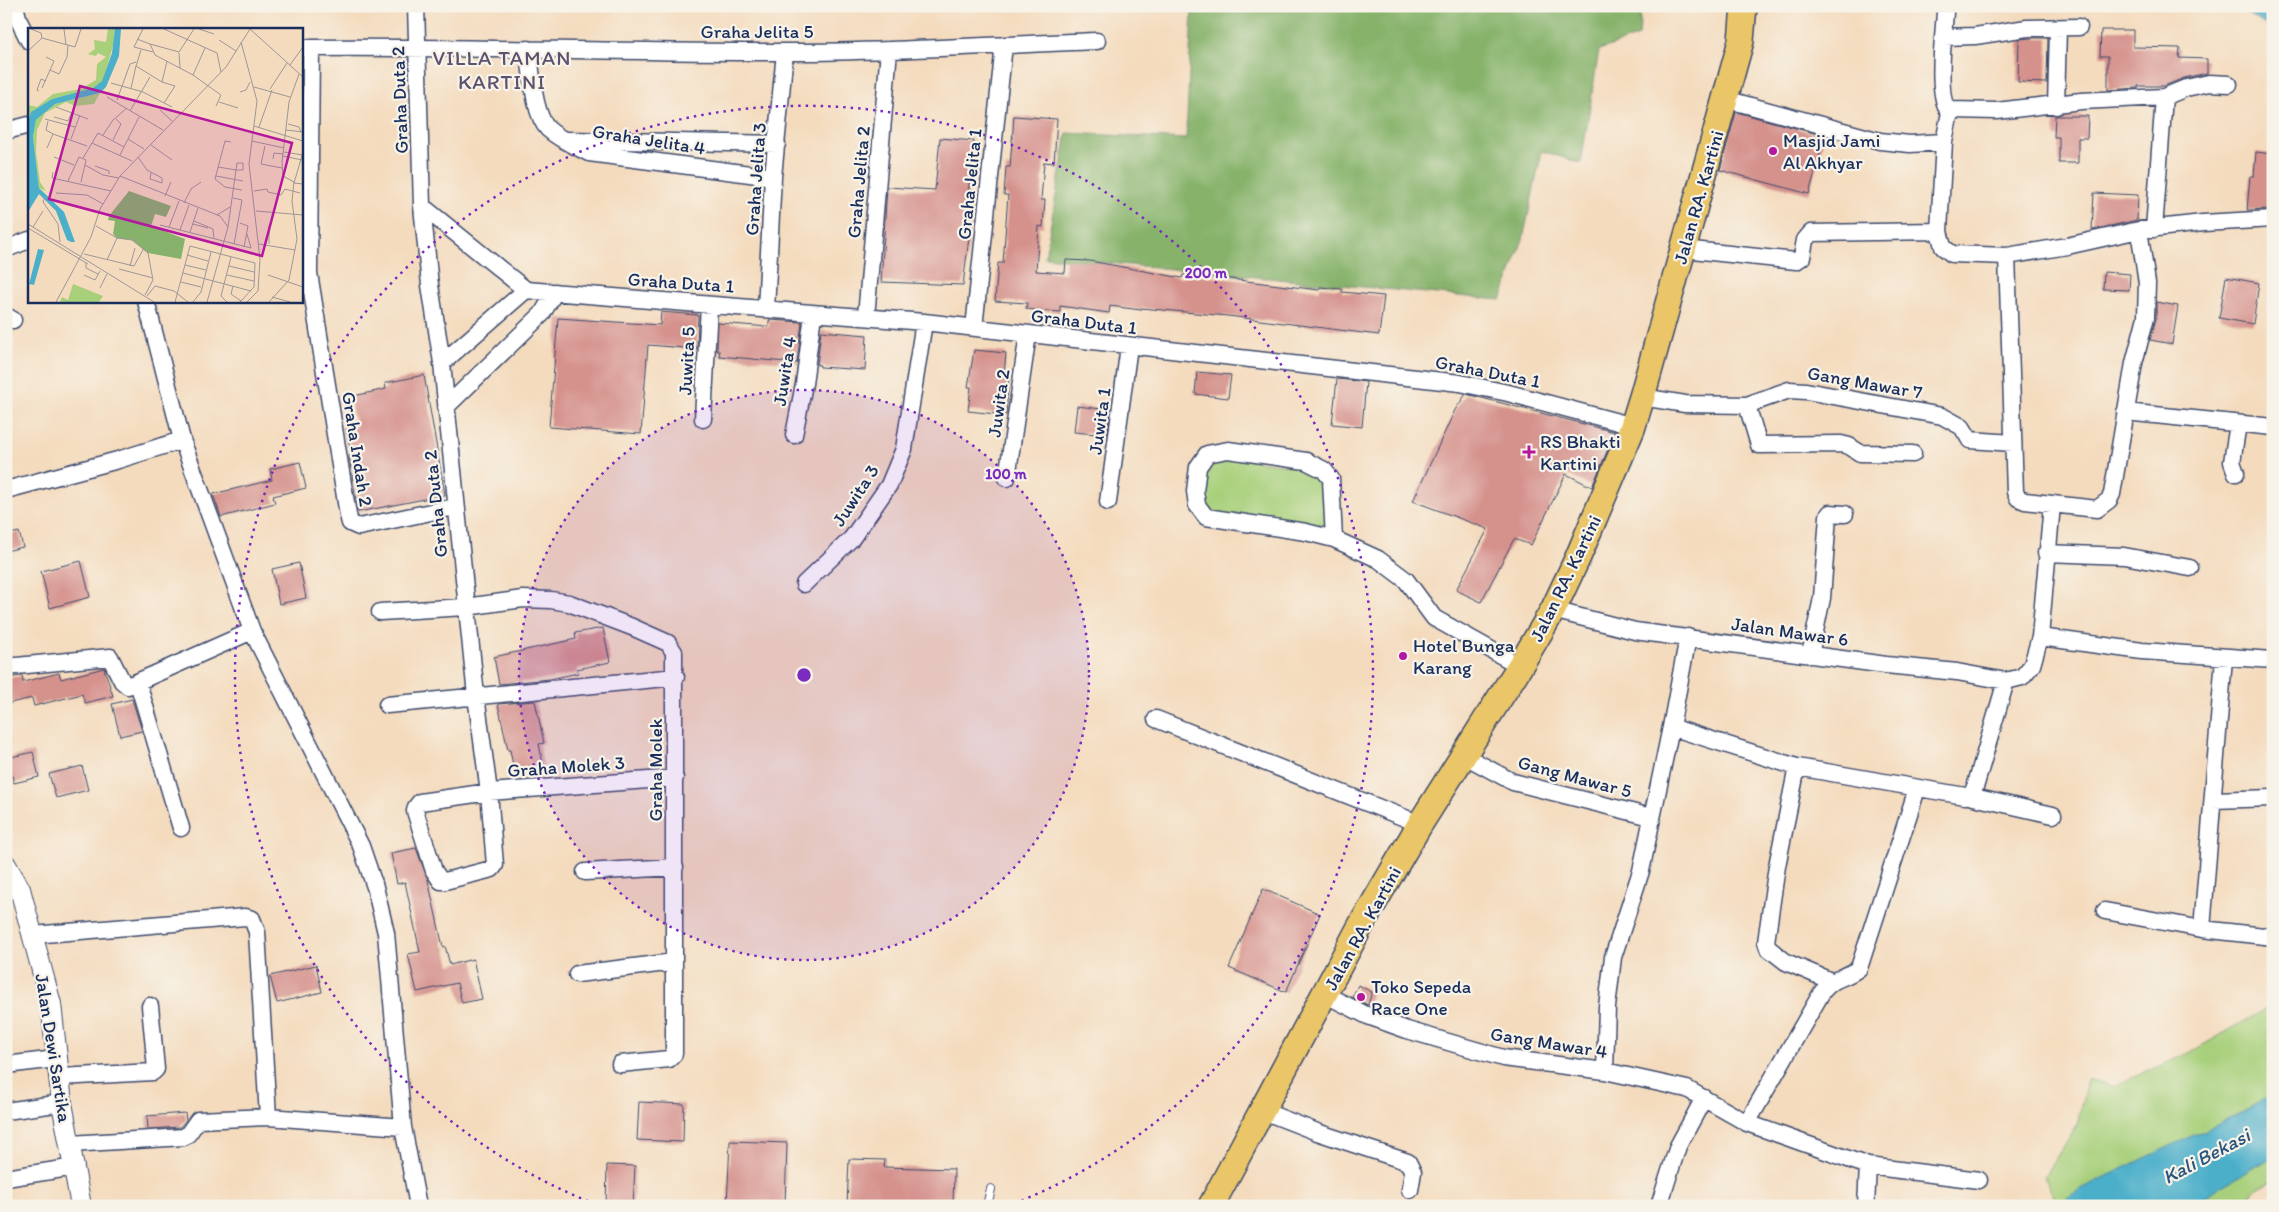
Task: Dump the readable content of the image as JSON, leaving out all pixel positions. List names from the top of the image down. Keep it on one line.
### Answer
{"streets":{"main road":["Jalan RA. Kartini"],"street":["Graha Jelita 5","Graha Duta 2","Graha Jelita 4","Graha Jelita 3","Graha Jelita 2","Graha Jelita 1","Graha Duta 1","Juwita 5","Juwita 4","Gang Mawar 7","Juwita 2","Juwita 1","Graha Indah 2","Juwita 3","Jalan Mawar 6","Graha Molek 3","Graha Molek","Gang Mawar 5","Gang Mawar 4","Jalan Dewi Sartika"]},"crossings":[["Graha Jelita 5","Graha Duta 2"],["Graha Jelita 5","Graha Jelita 4"],["Graha Jelita 5","Graha Jelita 3"],["Graha Jelita 5","Graha Jelita 2"],["Graha Jelita 5","Graha Jelita 1"],["Graha Jelita 5","Graha Indah 2"],["Graha Duta 2","Graha Indah 2"],["Graha Duta 2","Graha Molek 3"],["Graha Duta 2","Graha Molek"],["Graha Jelita 4","Graha Jelita 3"],["Graha Jelita 3","Graha Duta 1"],["Graha Jelita 2","Graha Duta 1"],["Graha Jelita 1","Graha Duta 1"],["Jalan RA. Kartini","Graha Duta 1"],["Jalan RA. Kartini","Gang Mawar 7"],["Jalan RA. Kartini","Jalan Mawar 6"],["Jalan RA. Kartini","Gang Mawar 5"],["Jalan RA. Kartini","Gang Mawar 4"],["Graha Duta 1","Juwita 5"],["Graha Duta 1","Juwita 4"],["Graha Duta 1","Juwita 2"],["Graha Duta 1","Juwita 1"],["Graha Duta 1","Juwita 3"],["Graha Molek 3","Graha Molek"]],"districts":["VILLA TAMAN KARTINI"],"water":["Kali Bekasi"],"places":{"other":["Masjid Jami Al Akhyar","Hotel Bunga Karang","Toko Sepeda Race One"],"health":["RS Bhakti Kartini"]},"rings":["200 m","100 m"]}
